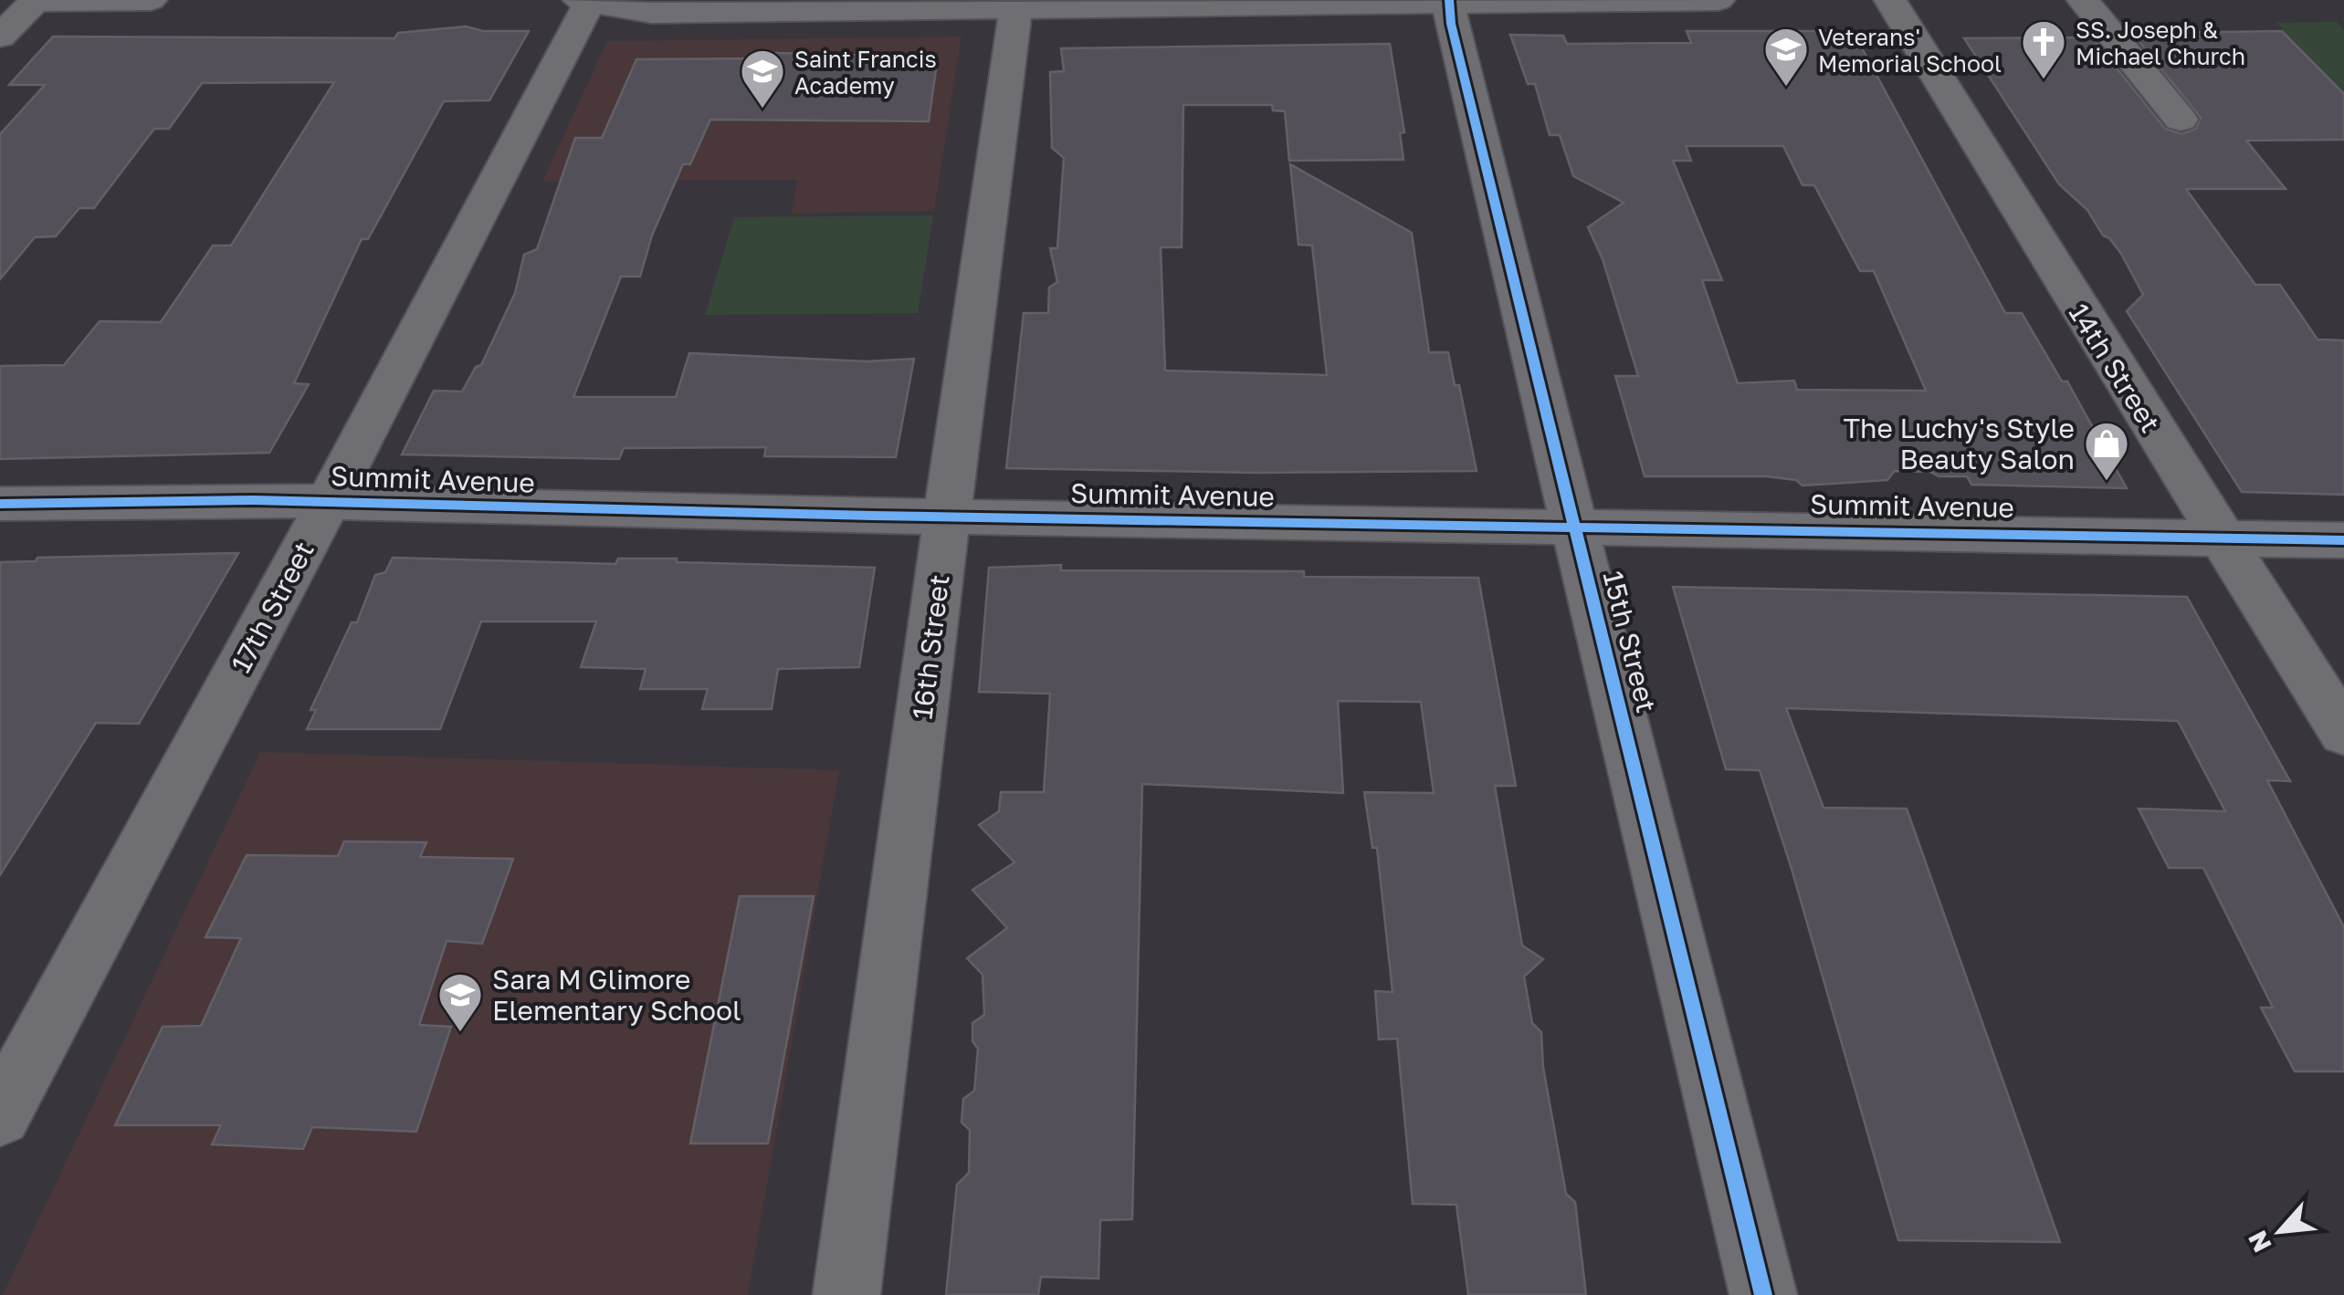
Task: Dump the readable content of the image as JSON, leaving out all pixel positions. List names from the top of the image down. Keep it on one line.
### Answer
{"streets":{"street":["14th Street","Summit Avenue","17th Street","15th Street","16th Street"]},"crossings":[["14th Street","Summit Avenue"],["Summit Avenue","17th Street"],["Summit Avenue","15th Street"],["Summit Avenue","16th Street"]],"places":{"church":["SS. Joseph & Michael Church"],"school or university":["Veterans' Memorial School","Saint Francis Academy","Sara M Glimore Elementary School"],"shop":["The Luchy's Style Beauty Salon"]},"north":"bottom left"}
